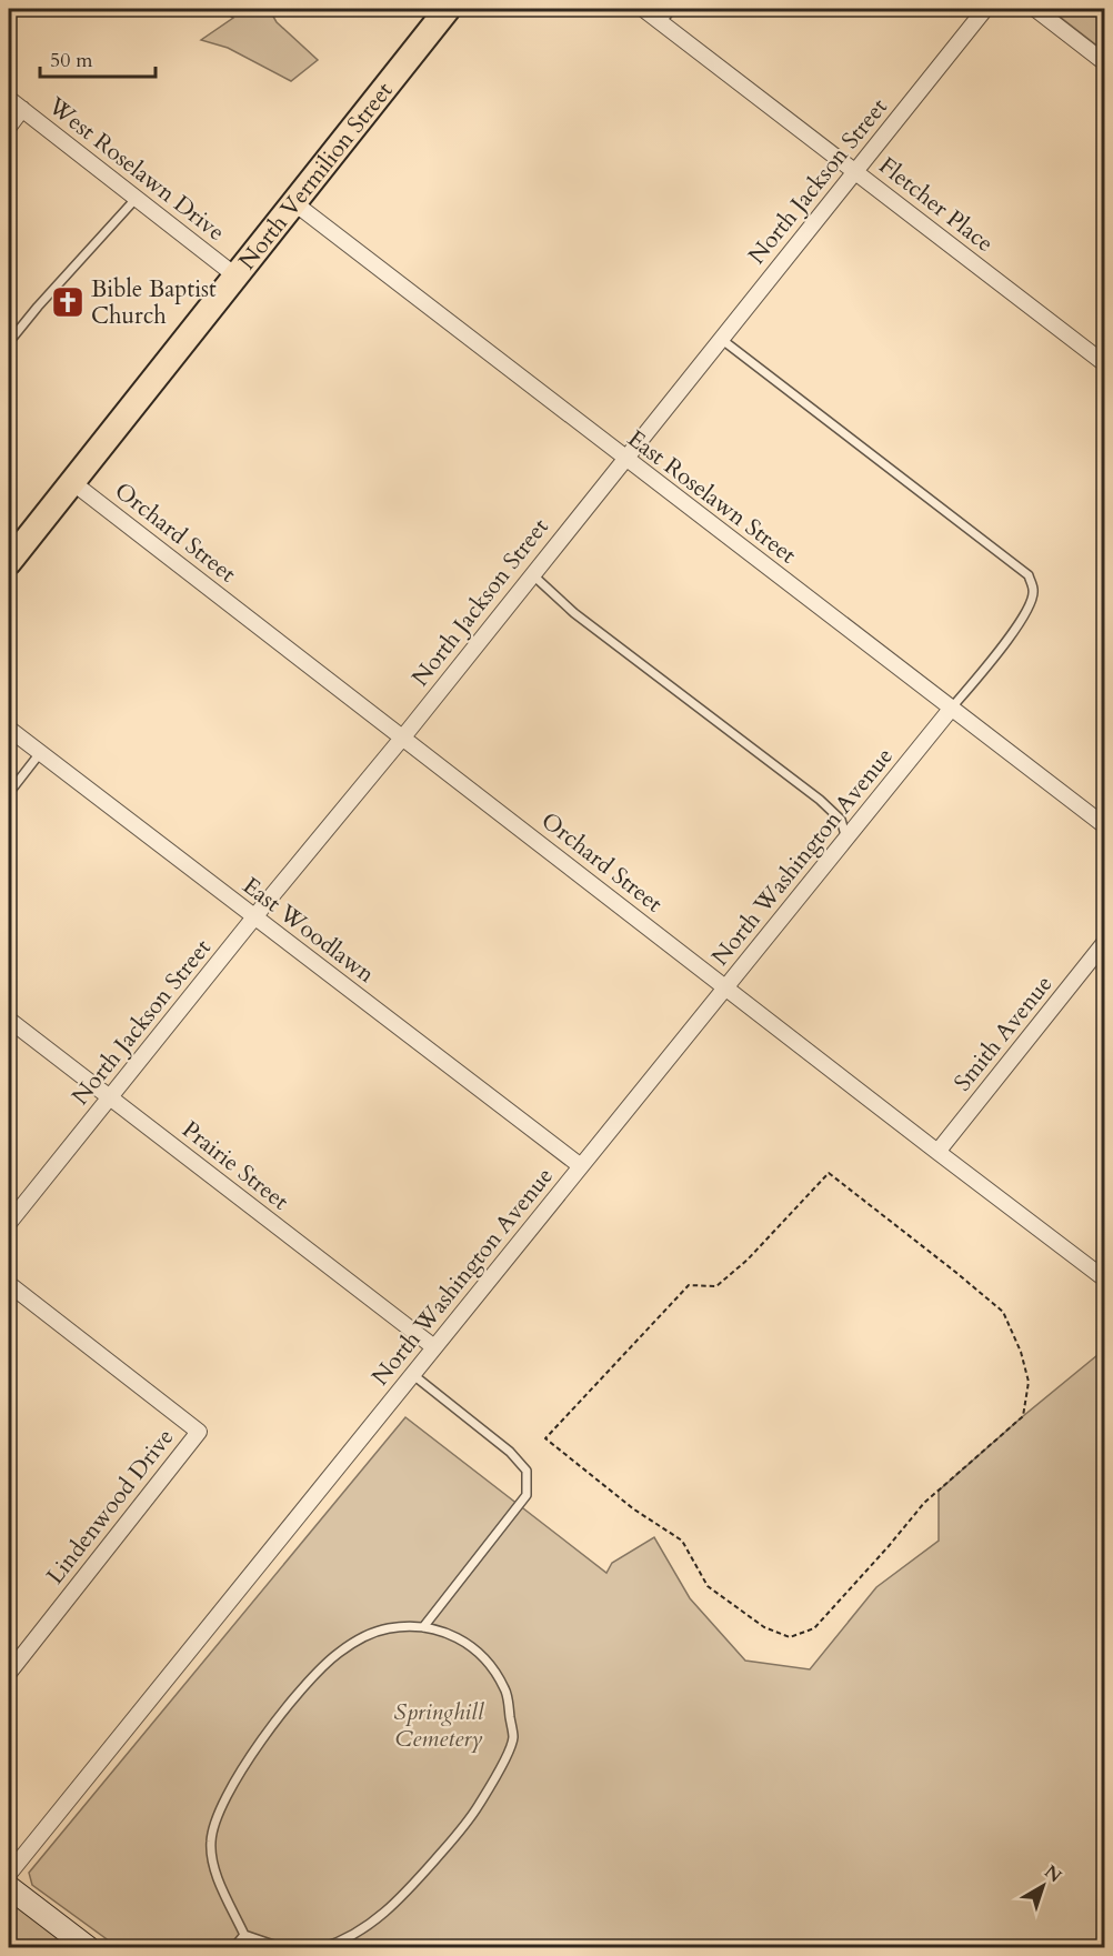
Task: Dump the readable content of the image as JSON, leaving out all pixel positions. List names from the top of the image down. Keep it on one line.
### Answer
{"streets":{"main road":["North Vermilion Street"],"street":["West Roselawn Drive","North Jackson Street","Fletcher Place","East Roselawn Street","Orchard Street","North Washington Avenue","East Woodlawn","Smith Avenue","Prairie Street","Lindenwood Drive"]},"crossings":[["West Roselawn Drive","North Vermilion Street"],["North Vermilion Street","East Roselawn Street"],["North Vermilion Street","Orchard Street"],["North Jackson Street","Fletcher Place"],["North Jackson Street","East Roselawn Street"],["North Jackson Street","Orchard Street"],["North Jackson Street","East Woodlawn"],["North Jackson Street","Prairie Street"],["East Roselawn Street","North Washington Avenue"],["Orchard Street","North Washington Avenue"],["Orchard Street","Smith Avenue"],["North Washington Avenue","East Woodlawn"],["North Washington Avenue","Prairie Street"]],"parks":["Springhill Cemetery"],"places":{"church":["Bible Baptist Church"]},"scale_bar":"50 m","north":"top right"}
